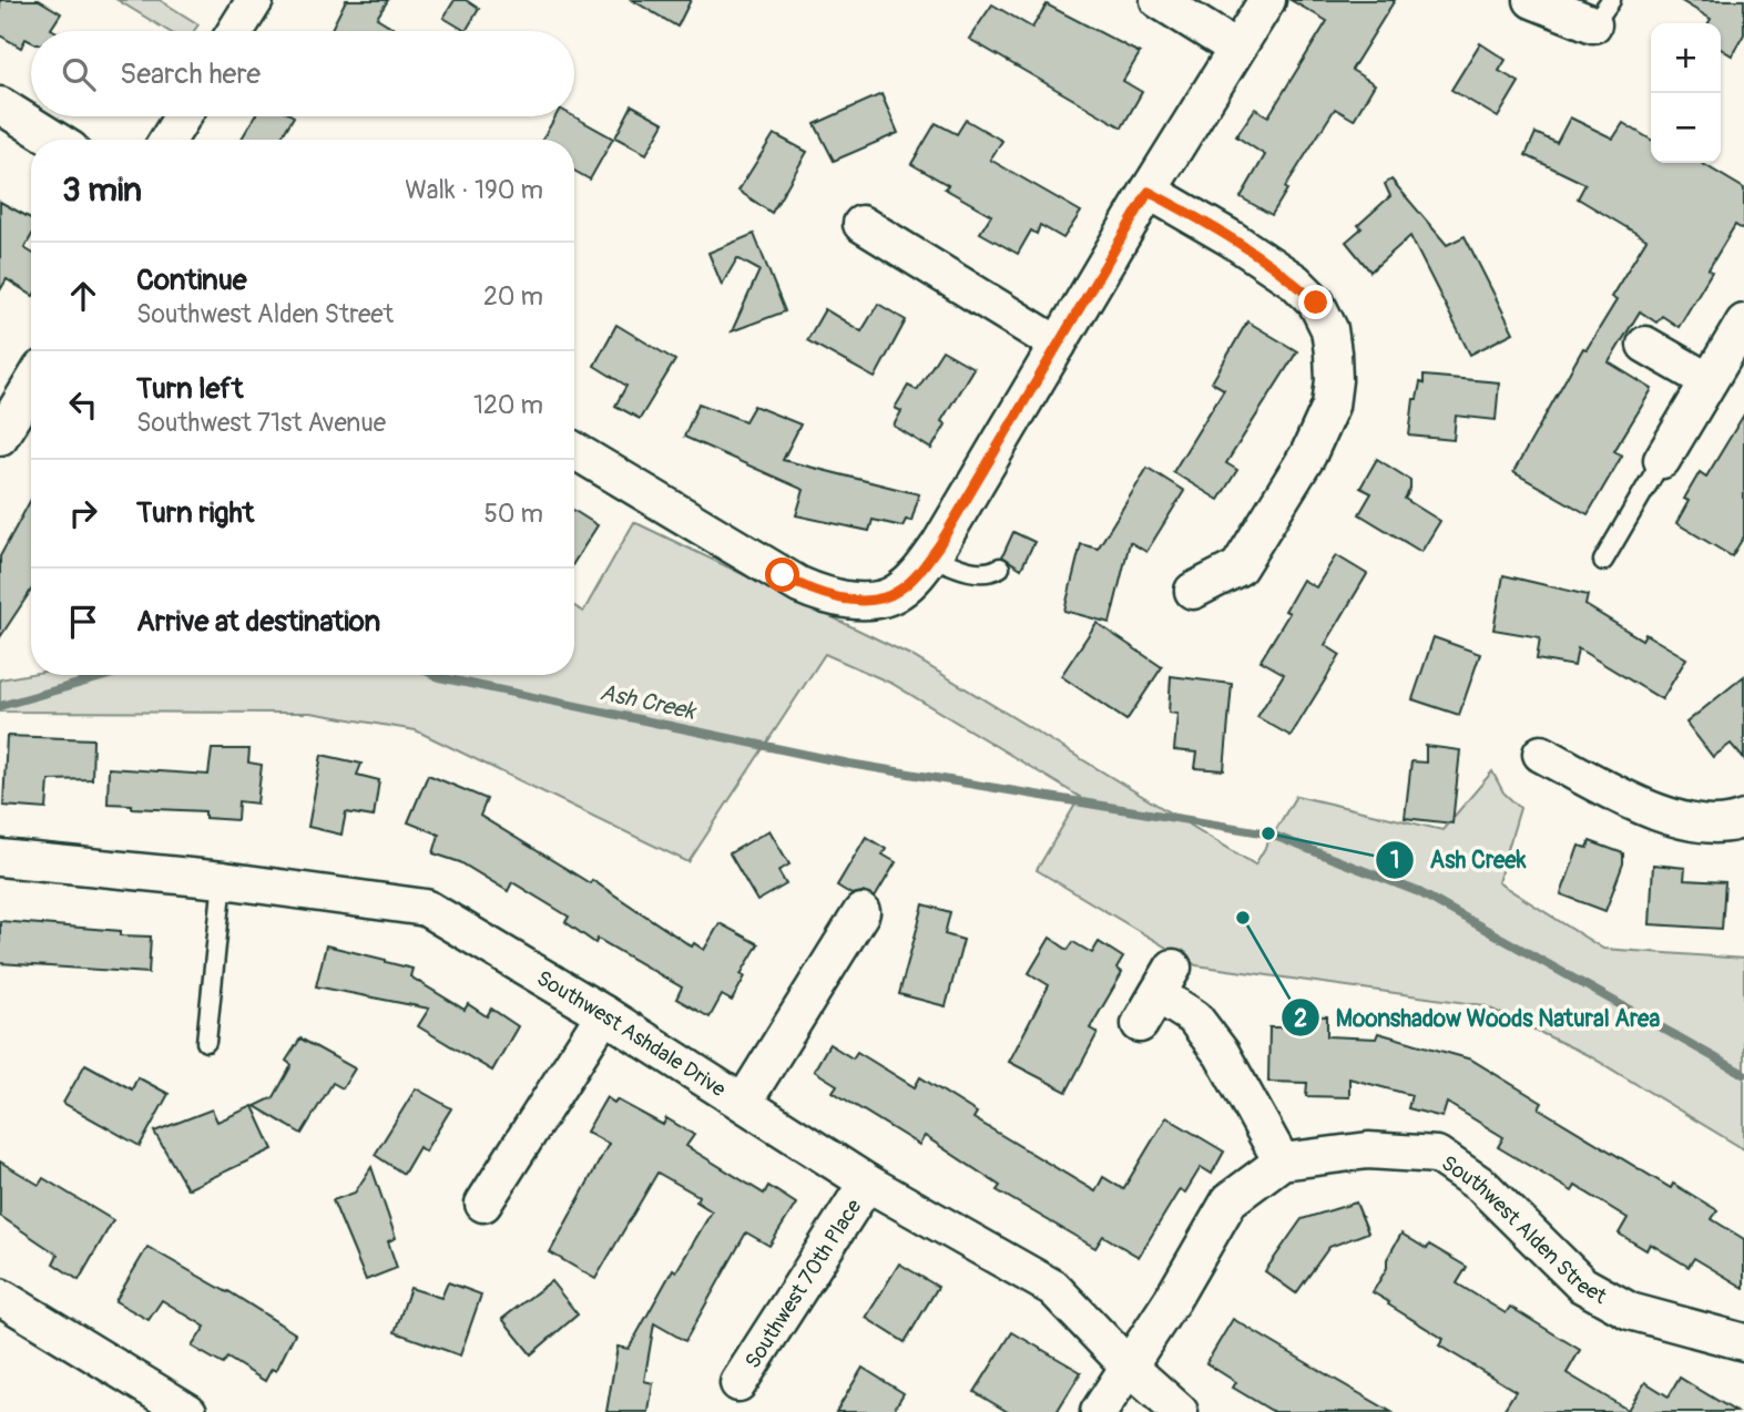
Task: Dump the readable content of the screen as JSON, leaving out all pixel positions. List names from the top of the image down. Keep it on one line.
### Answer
{"streets":{"street":["Southwest Ashdale Drive","Southwest Alden Street","Southwest 70th Place"]},"crossings":[["Southwest Ashdale Drive","Southwest Alden Street"],["Southwest Ashdale Drive","Southwest 70th Place"]],"water":["Ash Creek"],"places":["Ash Creek","Moonshadow Woods Natural Area"],"page":{"map_buttons":["+","−"],"search":"Search here","heading":["3 min","Walk · 190 m"],"list":[["Continue","Southwest Alden Street","20 m"],["Turn left","Southwest 71st Avenue","120 m"],["Turn right","50 m"],"Arrive at destination"]}}
